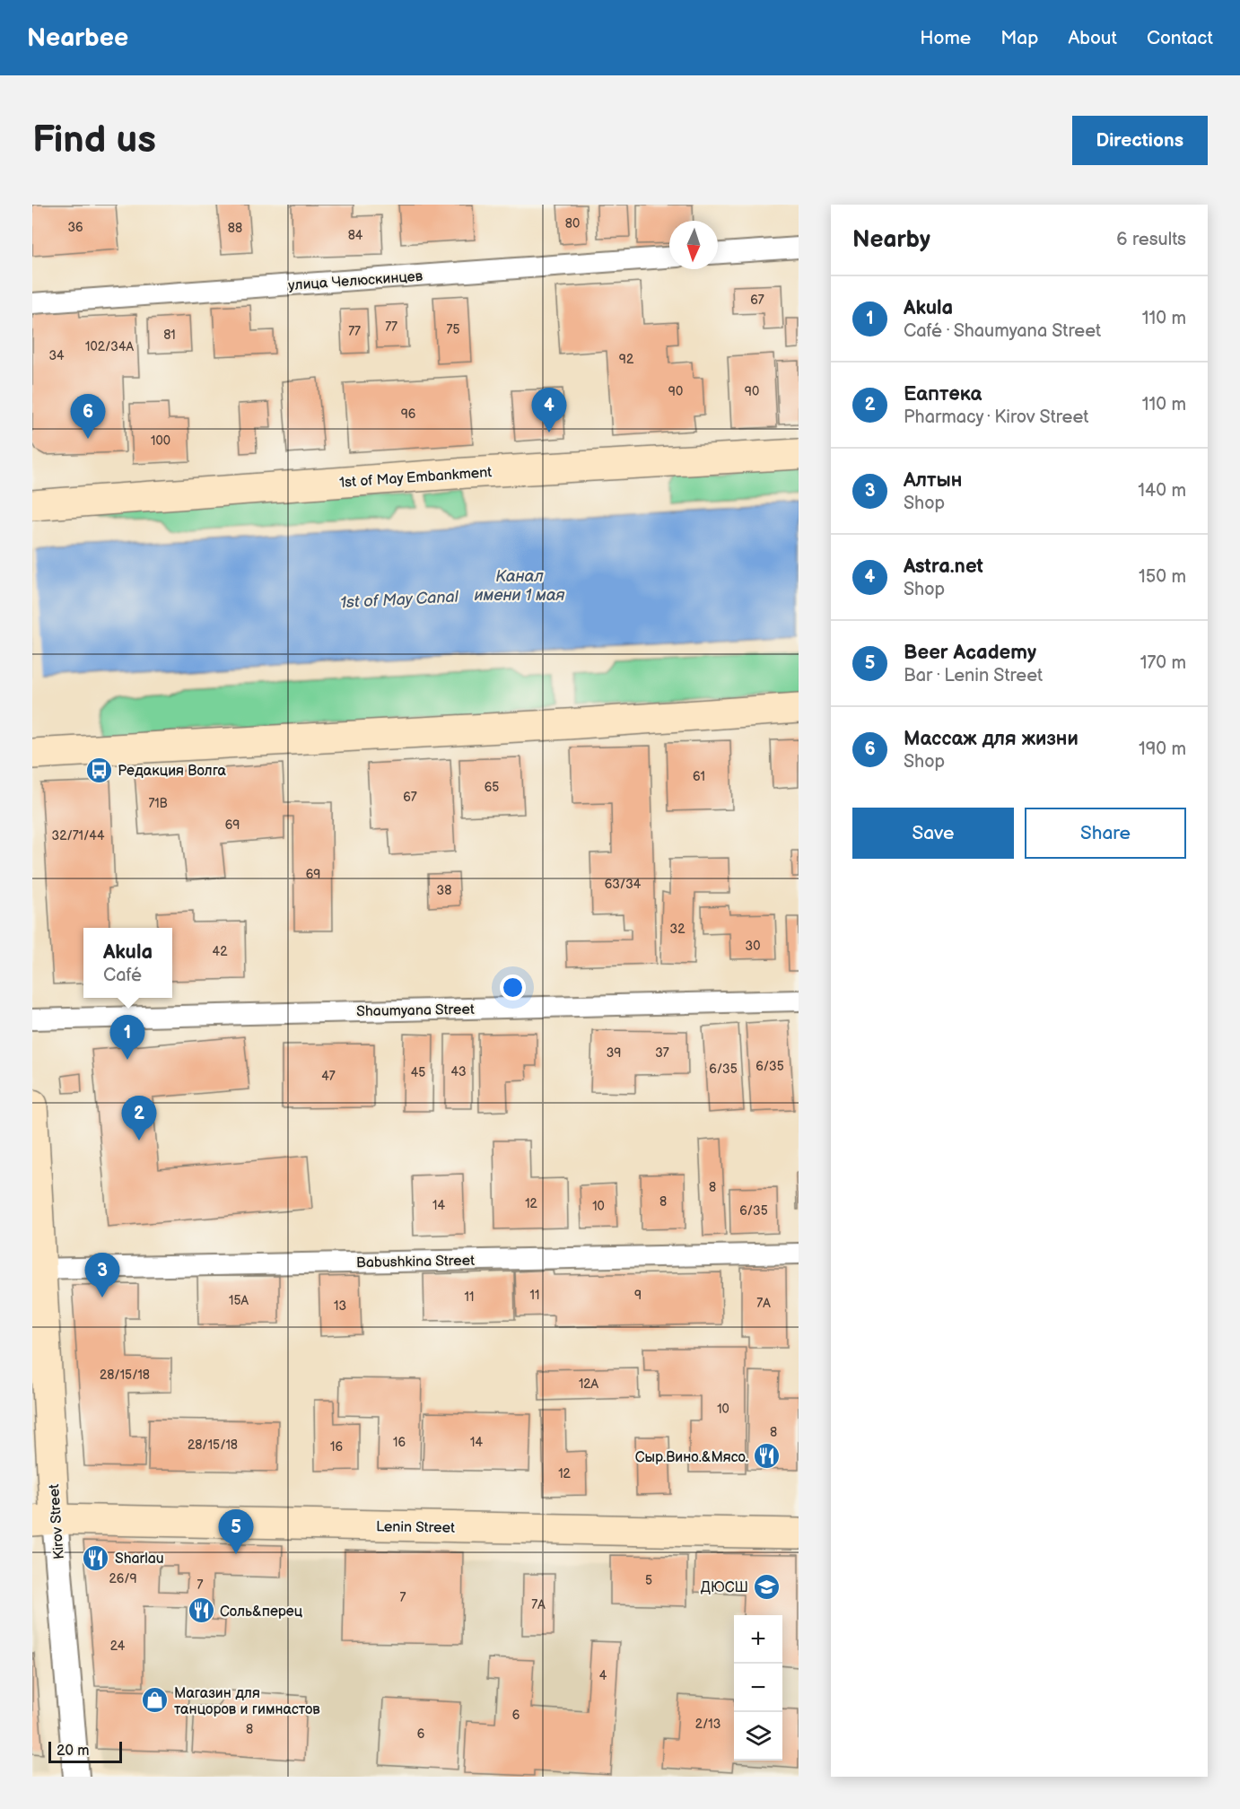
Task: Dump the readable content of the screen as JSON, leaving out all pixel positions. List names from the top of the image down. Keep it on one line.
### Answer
{"streets":{"main road":["1st of May Embankment","Kirov Street","Lenin Street"],"street":["улица Челюскинцев","Shaumyana Street","Babushkina Street"]},"crossings":[["Babushkina Street","Kirov Street"],["Kirov Street","Lenin Street"]],"water":["Канал имени 1 мая","1st of May Canal"],"places":{"bus stop":["Редакция Волга"],"restaurant":["Сыр.Вино.&Мясо.","Sharlau","Соль&перец"],"school or university":["ДЮСШ"],"shop":["Магазин для танцоров и гимнастов"]},"house_numbers":["80","36","88","84","67","77","75","77","81","102/34А","34","92","90","90","96","100","61","65","67","71В","69","32/71/44","69","63/34","38","32","30","42","39","37","6/35","6/35","43","45","47","8","8","12","14","10","6/35","11","9","11","15А","7А","13","28/15/18","12А","10","8","16","14","28/15/18","16","12","26/9","5","7","7","7А","24","4","6","2/13","8","6"],"scale_bar":"20 m","north":"bottom","page":{"header":"Nearbee","nav":["Home","Map","About","Contact"],"buttons":["Directions",["Save","Share"]],"title":"Find us","heading":["Nearby","6 results"],"list":[{"mark":"1","name":"Akula","note":"Café · Shaumyana Street","value":"110 m"},{"mark":"2","name":"Еаптека","note":"Pharmacy · Kirov Street","value":"110 m"},{"mark":"3","name":"Алтын","note":"Shop","value":"140 m"},{"mark":"4","name":"Astra.net","note":"Shop","value":"150 m"},{"mark":"5","name":"Beer Academy","note":"Bar · Lenin Street","value":"170 m"},{"mark":"6","name":"Массаж для жизни","note":"Shop","value":"190 m"}],"pins":["4","6","1","2","3","5"],"popup":["Akula","Café"],"map_buttons":["+","−"],"scale":"20 m"}}
